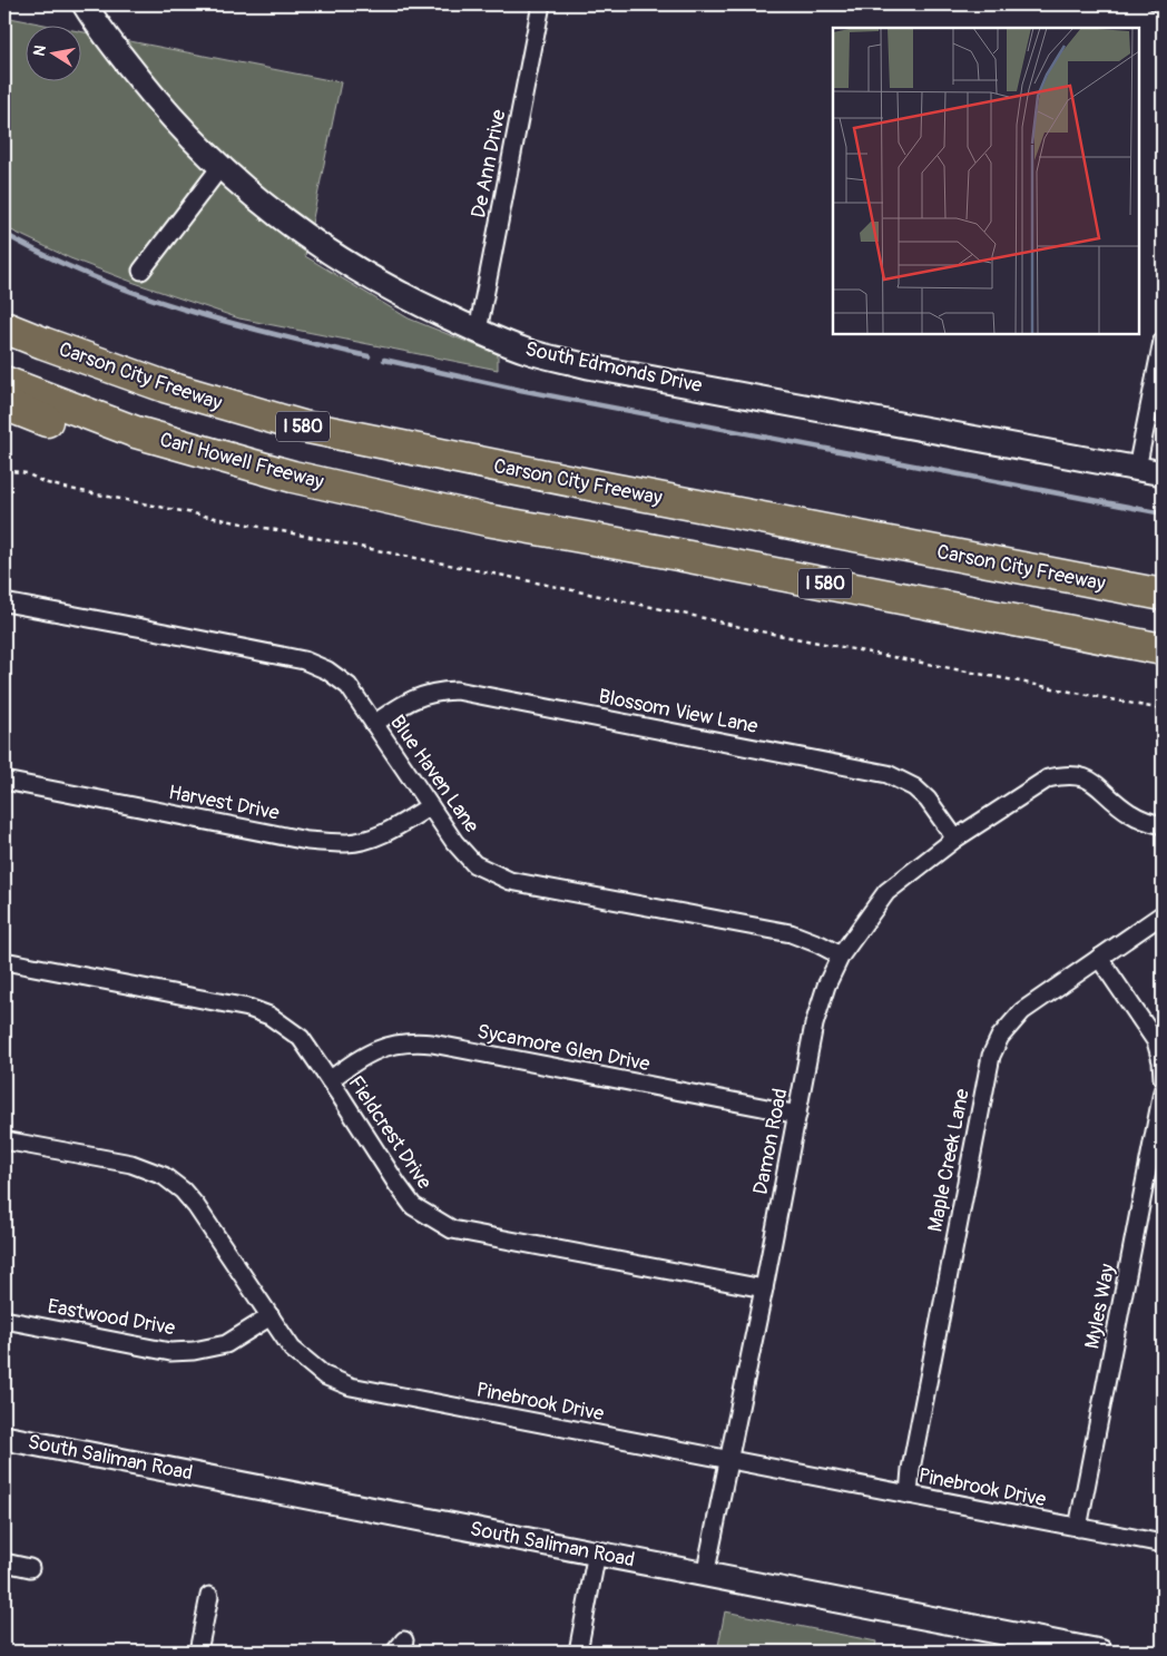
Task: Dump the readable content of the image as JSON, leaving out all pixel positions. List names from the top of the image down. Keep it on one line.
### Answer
{"streets":{"highway":["Carson City Freeway","I 580","Carl Howell Freeway"],"street":["De Ann Drive","South Edmonds Drive","Blossom View Lane","Blue Haven Lane","Harvest Drive","Sycamore Glen Drive","Fieldcrest Drive","Damon Road","Maple Creek Lane","Myles Way","Eastwood Drive","Pinebrook Drive","South Saliman Road"]},"crossings":[["De Ann Drive","South Edmonds Drive"],["I 580","Carl Howell Freeway"],["Blossom View Lane","Blue Haven Lane"],["Blossom View Lane","Damon Road"],["Blue Haven Lane","Harvest Drive"],["Blue Haven Lane","Damon Road"],["Sycamore Glen Drive","Fieldcrest Drive"],["Sycamore Glen Drive","Damon Road"],["Fieldcrest Drive","Damon Road"],["Damon Road","Pinebrook Drive"],["Damon Road","South Saliman Road"],["Maple Creek Lane","Pinebrook Drive"],["Myles Way","Pinebrook Drive"],["Eastwood Drive","Pinebrook Drive"]],"north":"left"}
